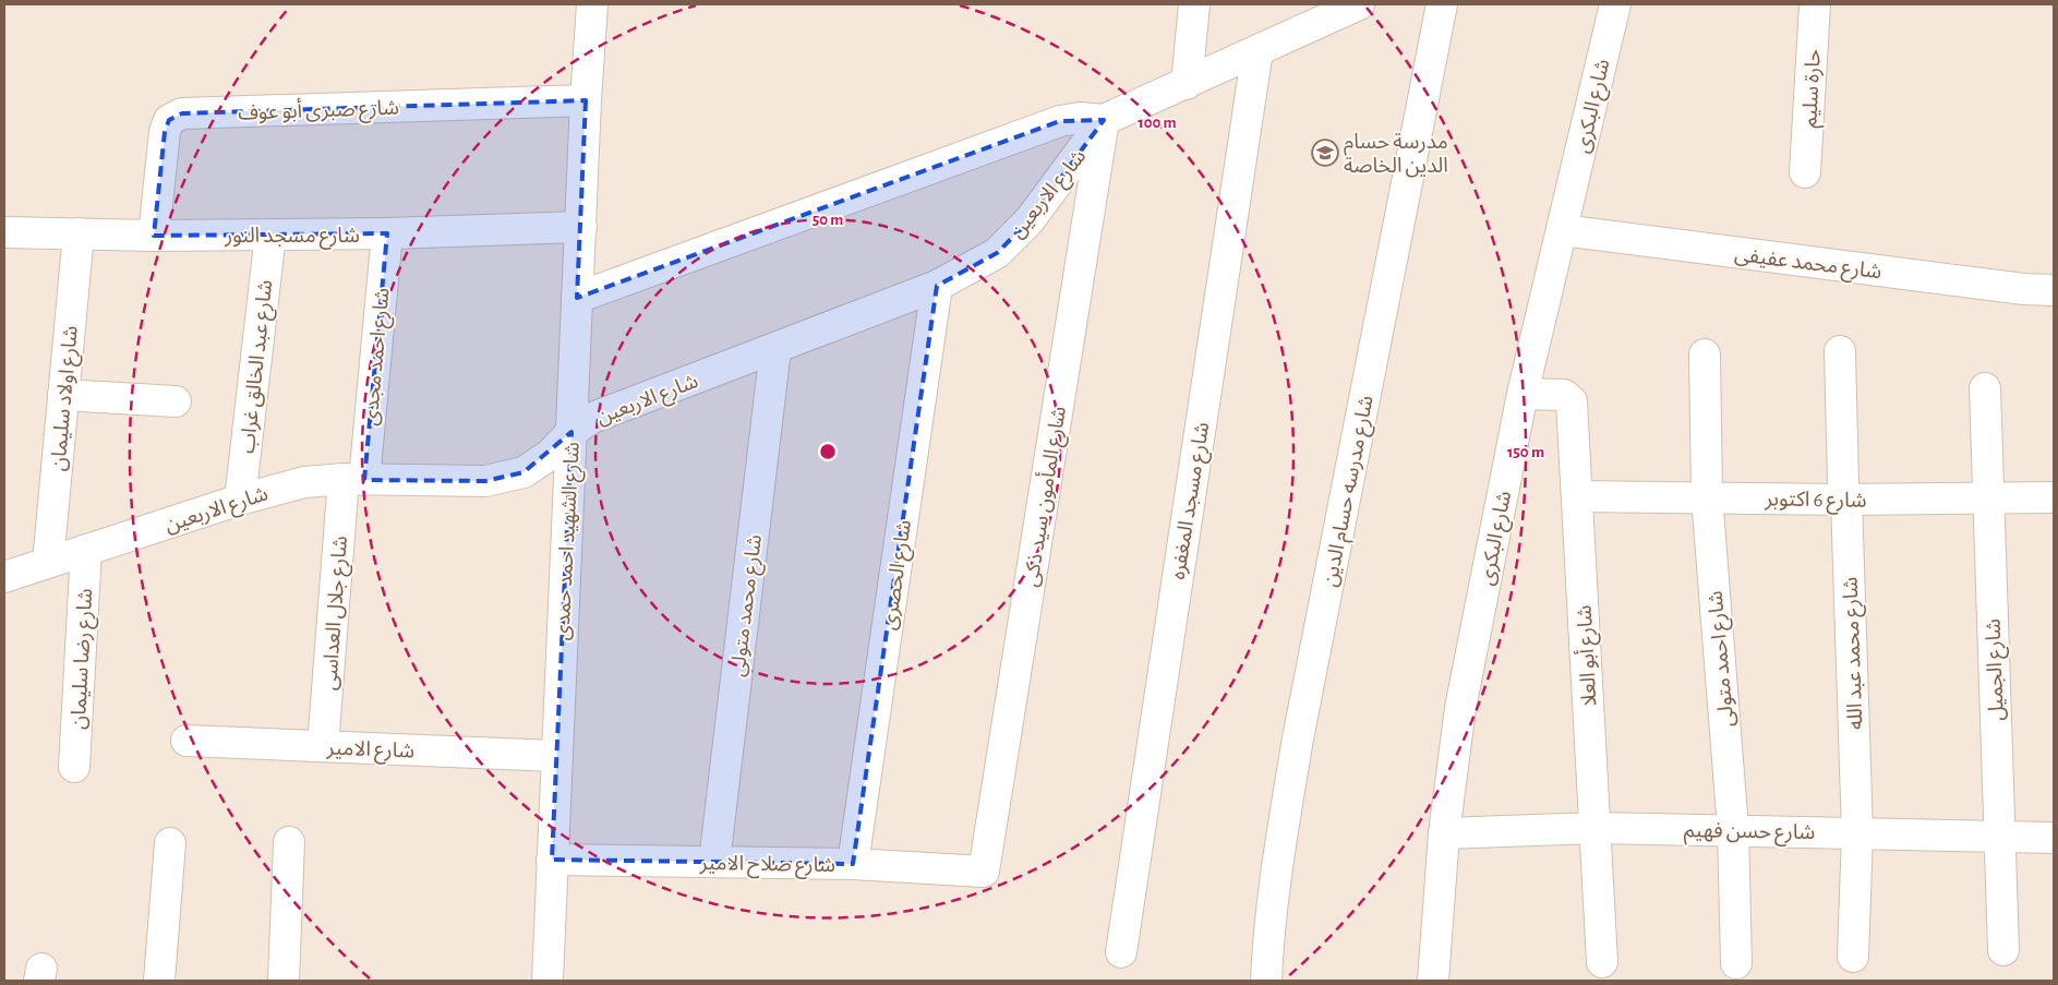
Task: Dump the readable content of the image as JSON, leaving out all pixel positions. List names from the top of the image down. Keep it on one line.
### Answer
{"streets":{"street":["حارة سليم","شارع البكرى","شارع صبرى أبو عوف","شارع الاربعين","شارع مسجد النور","شارع محمد عفيفى","شارع احمد مجدى","شارع عبد الخالق غراب","شارع اولاد سليمان","شارع مدرسه حسام الدين","شارع المأمون سيد ذكى","شارع 6 اكتوبر","شارع مسجد المغفره","شارع الشهيد احمد حمدى","شارع الحصرى","شارع محمد متولى","شارع جلال العداسى","شارع محمد عبد الله","شارع أبو العلا","شارع رضا سليمان","شارع احمد متولى","شارع الجميل","شارع الامير","شارع حسن فهيم","شارع صلاح الامير"]},"crossings":[["شارع البكرى","شارع محمد عفيفى"],["شارع البكرى","شارع أبو العلا"],["شارع البكرى","شارع حسن فهيم"],["شارع صبرى أبو عوف","شارع مسجد النور"],["شارع صبرى أبو عوف","شارع الشهيد احمد حمدى"],["شارع الاربعين","شارع احمد مجدى"],["شارع الاربعين","شارع عبد الخالق غراب"],["شارع الاربعين","شارع اولاد سليمان"],["شارع الاربعين","شارع المأمون سيد ذكى"],["شارع الاربعين","شارع مسجد المغفره"],["شارع الاربعين","شارع الشهيد احمد حمدى"],["شارع الاربعين","شارع الحصرى"],["شارع الاربعين","شارع محمد متولى"],["شارع الاربعين","شارع جلال العداسى"],["شارع الاربعين","شارع رضا سليمان"],["شارع مسجد النور","شارع احمد مجدى"],["شارع مسجد النور","شارع عبد الخالق غراب"],["شارع مسجد النور","شارع اولاد سليمان"],["شارع مسجد النور","شارع الشهيد احمد حمدى"],["شارع احمد مجدى","شارع جلال العداسى"],["شارع المأمون سيد ذكى","شارع صلاح الامير"],["شارع 6 اكتوبر","شارع محمد عبد الله"],["شارع 6 اكتوبر","شارع أبو العلا"],["شارع 6 اكتوبر","شارع احمد متولى"],["شارع 6 اكتوبر","شارع الجميل"],["شارع الشهيد احمد حمدى","شارع الامير"],["شارع الشهيد احمد حمدى","شارع صلاح الامير"],["شارع الحصرى","شارع صلاح الامير"],["شارع محمد متولى","شارع صلاح الامير"],["شارع جلال العداسى","شارع الامير"],["شارع محمد عبد الله","شارع حسن فهيم"],["شارع أبو العلا","شارع حسن فهيم"],["شارع احمد متولى","شارع حسن فهيم"],["شارع الجميل","شارع حسن فهيم"]],"places":{"school or university":["مدرسة حسام الدين الخاصة"]},"rings":["100 m","50 m","150 m"]}
